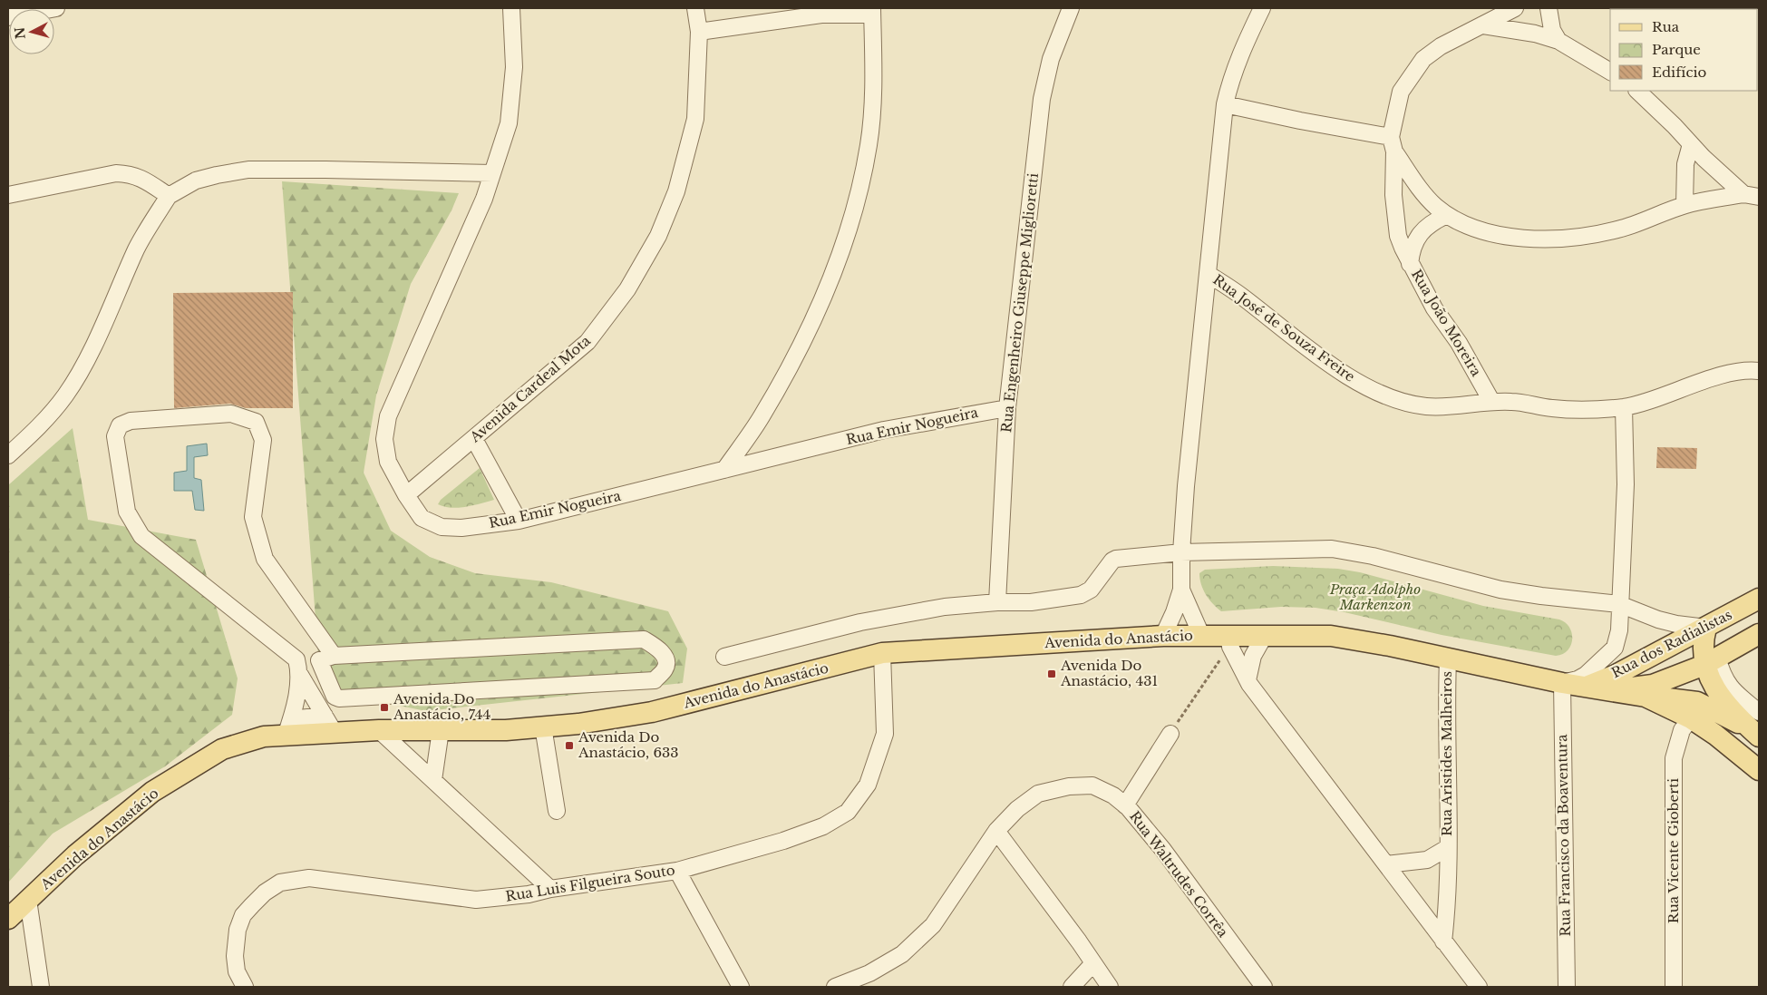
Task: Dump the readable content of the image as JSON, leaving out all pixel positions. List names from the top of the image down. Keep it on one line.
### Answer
{"streets":{"main road":["Avenida do Anastácio","Rua dos Radialistas"],"street":["Rua Engenheiro Giuseppe Miglioretti","Rua João Moreira","Rua José de Souza Freire","Avenida Cardeal Mota","Rua Emir Nogueira","Rua Aristides Malheiros","Rua Francisco da Boaventura","Rua Vicente Gioberti","Rua Waltrudes Corrêa","Rua Luis Filgueira Souto"]},"crossings":[["Rua Engenheiro Giuseppe Miglioretti","Rua Emir Nogueira"],["Rua João Moreira","Rua José de Souza Freire"],["Avenida Cardeal Mota","Rua Emir Nogueira"],["Avenida do Anastácio","Rua dos Radialistas"],["Avenida do Anastácio","Rua Aristides Malheiros"],["Avenida do Anastácio","Rua Francisco da Boaventura"],["Avenida do Anastácio","Rua Vicente Gioberti"],["Avenida do Anastácio","Rua Luis Filgueira Souto"]],"parks":["Praça Adolpho Markenzon"],"places":{"transit":["Avenida Do Anastácio, 431","Avenida Do Anastácio, 744","Avenida Do Anastácio, 633"]},"legend":["Rua","Parque","Edifício"],"north":"left"}
